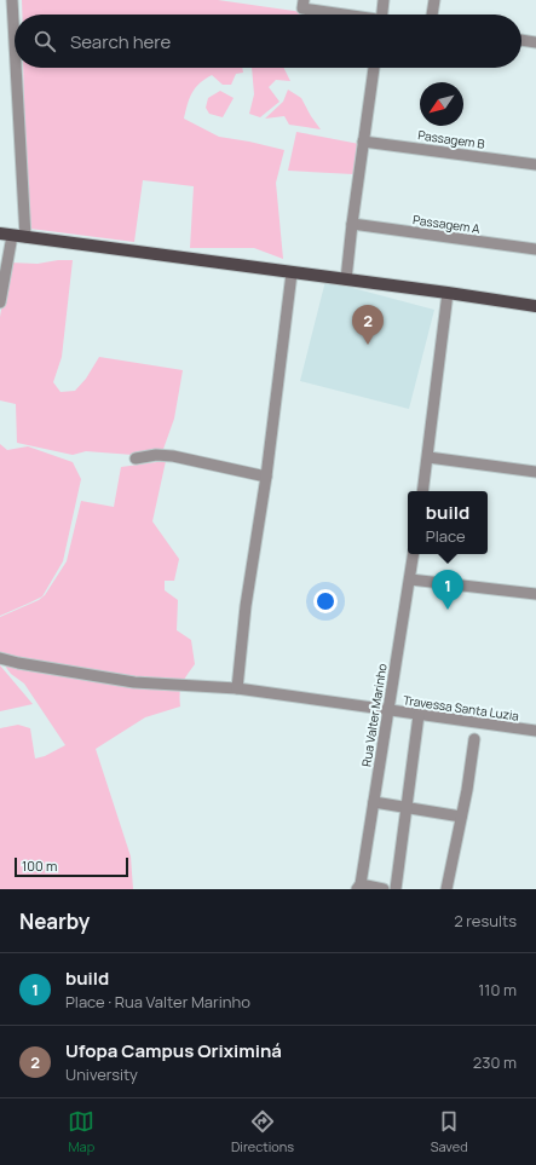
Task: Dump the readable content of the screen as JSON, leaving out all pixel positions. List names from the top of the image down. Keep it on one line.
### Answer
{"streets":{"street":["Passagem B","Passagem A","Travessa Santa Luzia","Rua Valter Marinho"]},"crossings":[["Travessa Santa Luzia","Rua Valter Marinho"]],"scale_bar":"100 m","north":"bottom left","page":{"search":"Search here","pins":["2","1"],"popup":["build","Place"],"scale":"100 m","heading":["Nearby","2 results"],"list":[{"mark":"1","name":"build","note":"Place · Rua Valter Marinho","value":"110 m"},{"mark":"2","name":"Ufopa Campus Oriximiná","note":"University","value":"230 m"}],"nav":["Map","Directions","Saved"]}}
